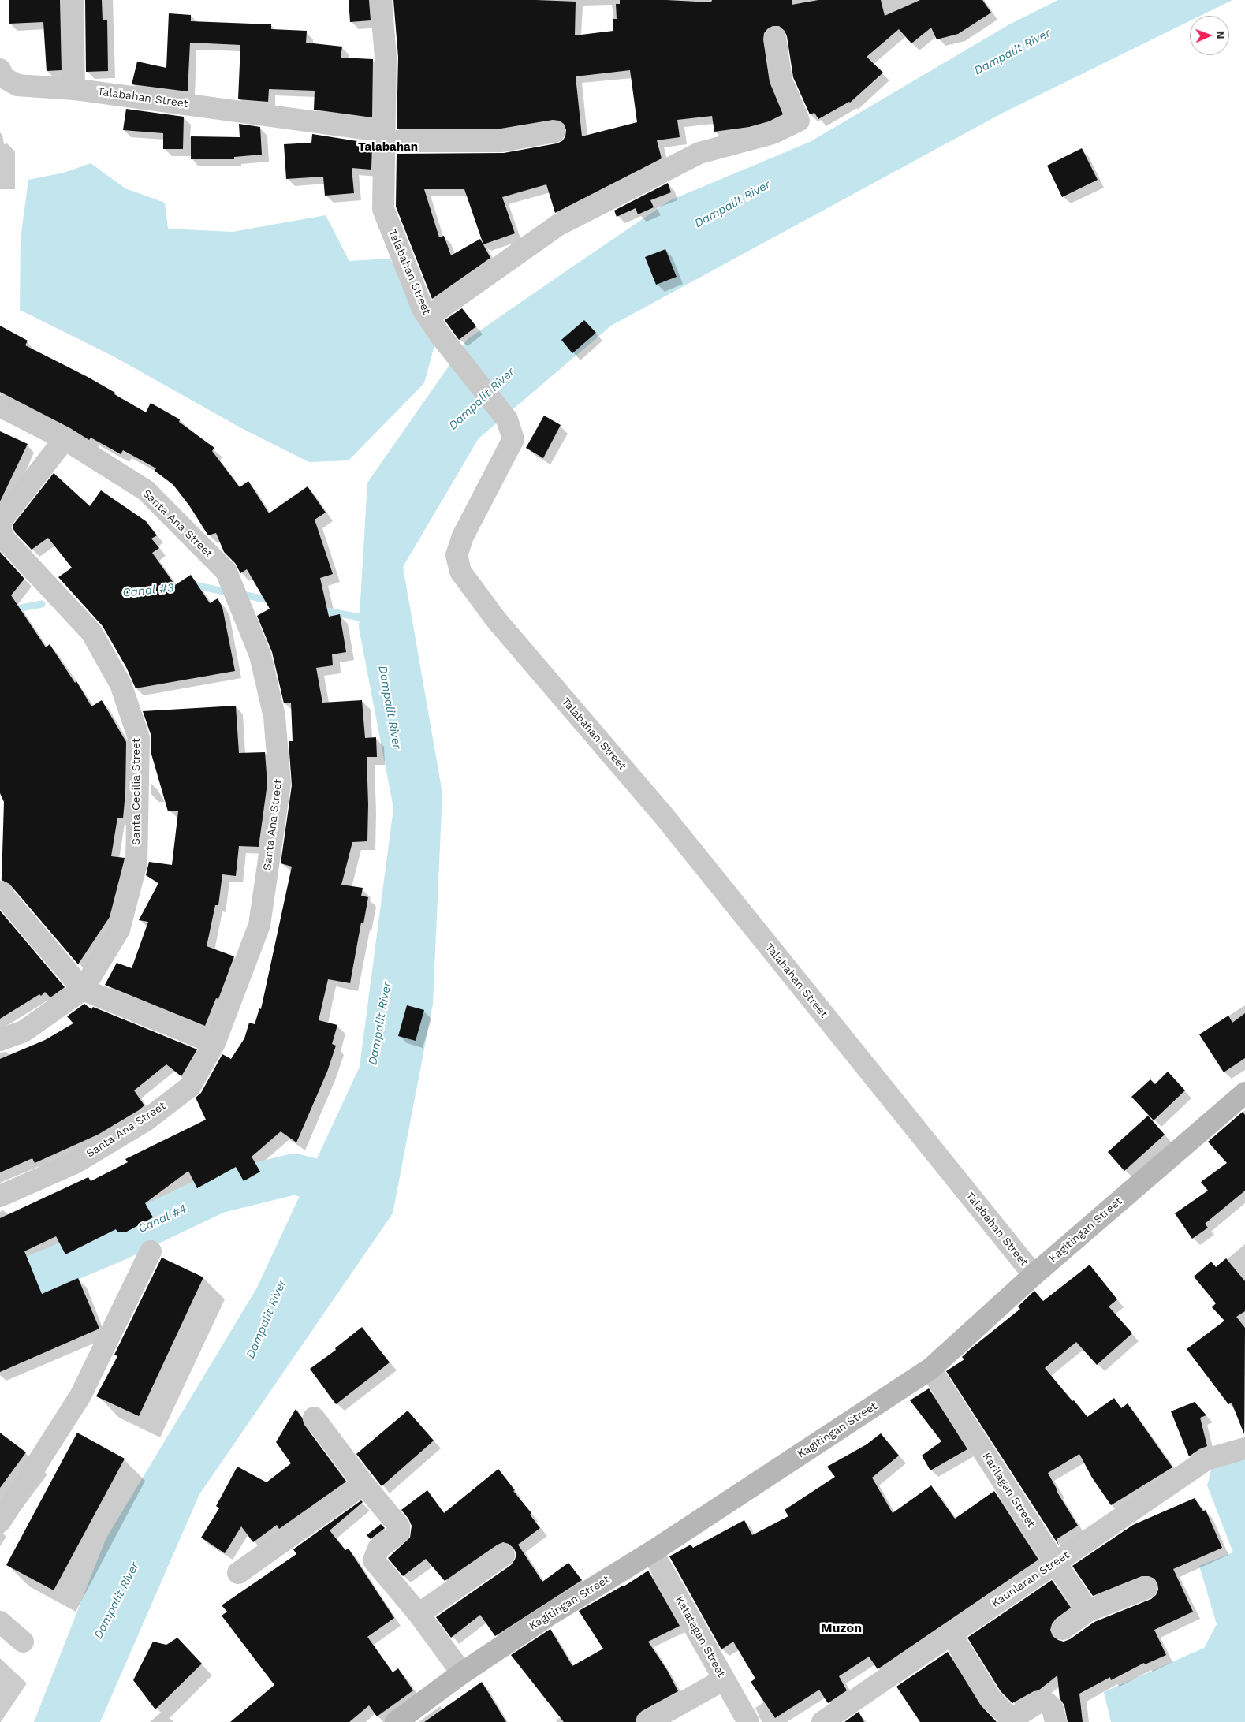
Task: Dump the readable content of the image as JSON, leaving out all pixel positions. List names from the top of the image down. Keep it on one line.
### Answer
{"streets":{"street":["Talabahan Street","Santa Ana Street","Santa Cecilia Street","Kagitingan Street","Karilagan Street","Kaunlaran Street","Katatagan Street"]},"crossings":[["Talabahan Street","Kagitingan Street"],["Santa Ana Street","Santa Cecilia Street"],["Kagitingan Street","Karilagan Street"],["Kagitingan Street","Katatagan Street"],["Karilagan Street","Kaunlaran Street"]],"districts":["Talabahan","Muzon"],"water":["Dampalit River","Canal #3","Canal #4"],"north":"right"}
